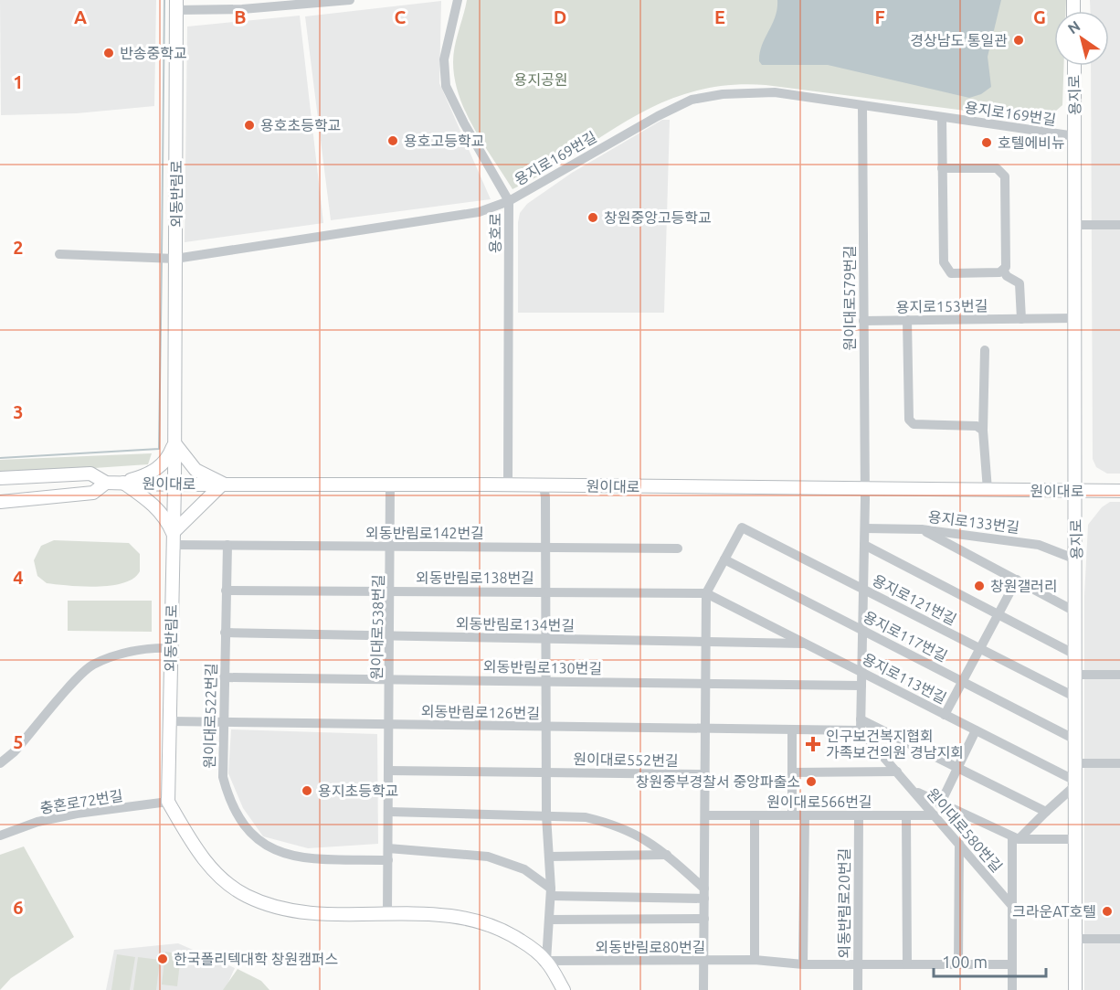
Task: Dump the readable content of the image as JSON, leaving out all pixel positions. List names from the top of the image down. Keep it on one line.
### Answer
{"streets":{"main road":["용지로","외동반림로","원이대로"],"street":["용지로169번길","용호로","원이대로579번길","용지로153번길","용지로133번길","외동반림로142번길","외동반림로138번길","용지로121번길","외동반림로134번길","원이대로538번길","용지로117번길","외동반림로130번길","용지로113번길","외동반림로126번길","원이대로522번길","원이대로552번길","충혼로72번길","원이대로566번길","원이대로580번길","외동반림로20번길","외동반림로80번길"]},"crossings":[["용지로","용지로169번길"],["용지로","용지로153번길"],["용지로","원이대로"],["용지로","용지로133번길"],["용지로","용지로121번길"],["용지로","용지로117번길"],["용지로","용지로113번길"],["용지로169번길","외동반림로"],["용지로169번길","용호로"],["용지로169번길","원이대로579번길"],["외동반림로","원이대로"],["외동반림로","외동반림로142번길"],["외동반림로","외동반림로126번길"],["외동반림로","충혼로72번길"],["용호로","원이대로"],["원이대로579번길","용지로153번길"],["원이대로579번길","원이대로"],["원이대로","원이대로538번길"],["외동반림로142번길","원이대로538번길"],["외동반림로142번길","원이대로522번길"],["외동반림로138번길","원이대로538번길"],["외동반림로138번길","용지로113번길"],["외동반림로138번길","원이대로522번길"],["용지로121번길","용지로117번길"],["외동반림로134번길","원이대로538번길"],["외동반림로134번길","용지로113번길"],["외동반림로134번길","원이대로522번길"],["원이대로538번길","외동반림로130번길"],["원이대로538번길","외동반림로126번길"],["원이대로538번길","원이대로522번길"],["외동반림로130번길","원이대로522번길"],["외동반림로126번길","원이대로522번길"],["외동반림로126번길","원이대로580번길"],["원이대로566번길","원이대로580번길"],["원이대로566번길","외동반림로20번길"],["외동반림로20번길","외동반림로80번길"]],"parks":["용지공원"],"places":{"other":["경상남도 통일관","반송중학교","용호초등학교","용호고등학교","호텔에비뉴","창원중앙고등학교","창원갤러리","창원중부경찰서 중앙파출소","용지초등학교","크라운AT호텔","한국폴리텍대학 창원캠퍼스"],"health":["인구보건복지협회 가족보건의원 경남지회"]},"scale_bar":"100 m","north":"top left","grid":{"columns":["A","B","C","D","E","F","G"],"rows":["1","2","3","4","5","6"]}}
